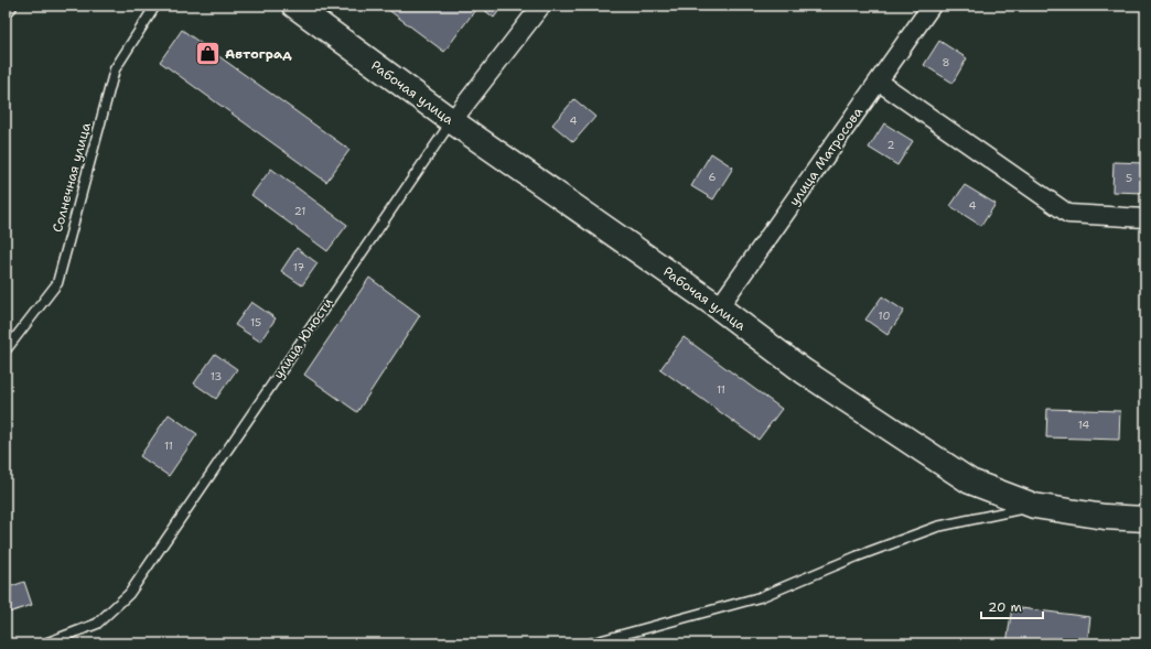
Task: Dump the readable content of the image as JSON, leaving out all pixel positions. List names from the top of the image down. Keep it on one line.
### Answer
{"streets":{"main road":["Рабочая улица"],"street":["улица Матросова","улица Юности"],"lane":["Солнечная улица"]},"crossings":[["Рабочая улица","улица Матросова"],["Рабочая улица","улица Юности"]],"places":{"shop":["Автоград"]},"house_numbers":["8","4","2","6","5","4","21","17","10","15","13","11","14","11"],"scale_bar":"20 m"}
